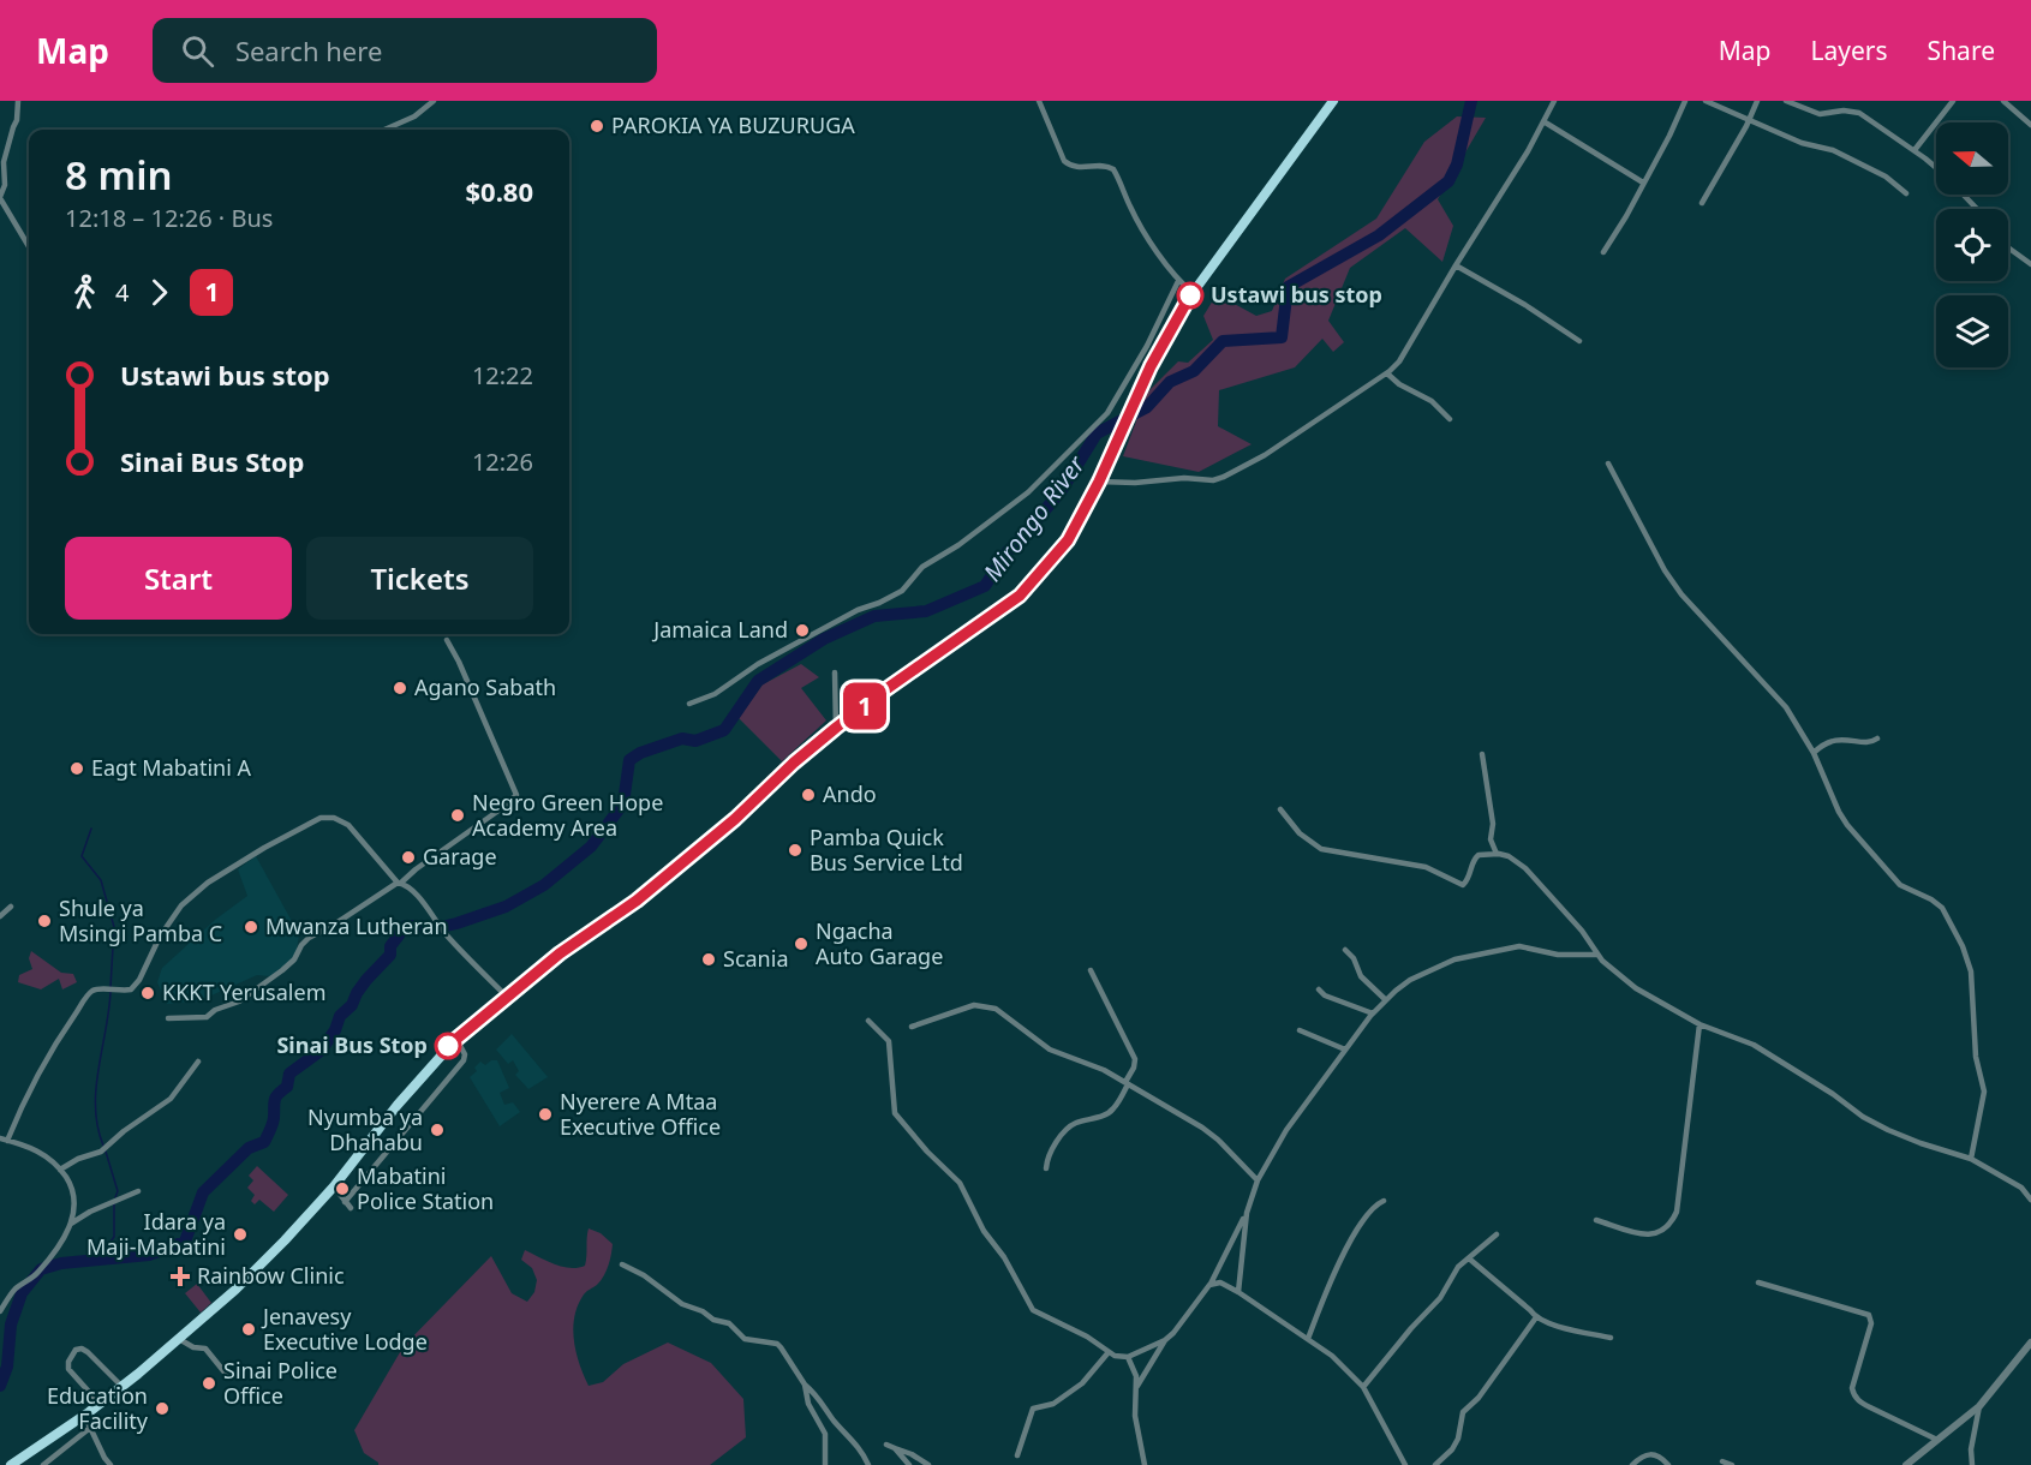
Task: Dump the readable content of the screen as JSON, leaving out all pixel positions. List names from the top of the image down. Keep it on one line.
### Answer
{"water":["Mirongo River"],"places":{"other":["PAROKIA YA BUZURUGA","Ustawi bus stop","Jamaica Land","Agano Sabath","Eagt Mabatini A","Ando","Negro Green Hope Academy Area","Pamba Quick Bus Service Ltd","Garage","Shule ya Msingi Pamba C","Mwanza Lutheran","Ngacha Auto Garage","Scania","KKKT Yerusalem","Sinai Bus Stop","Nyerere A Mtaa Executive Office","Nyumba ya Dhahabu","Mabatini Police Station","Idara ya Maji-Mabatini","Jenavesy Executive Lodge","Sinai Police Office","Education Facility"],"health":["Rainbow Clinic"]},"lines":["bus line 1"],"north":"left","page":{"header":"Map","search":"Search here","nav":["Map","Layers","Share"],"on_map":"1","heading":["8 min","12:18 – 12:26 · Bus","$0.80"],"legs":["4","1"],"list":[{"name":"Ustawi bus stop","value":"12:22"},{"name":"Sinai Bus Stop","value":"12:26"}],"buttons":["Start","Tickets"]}}
